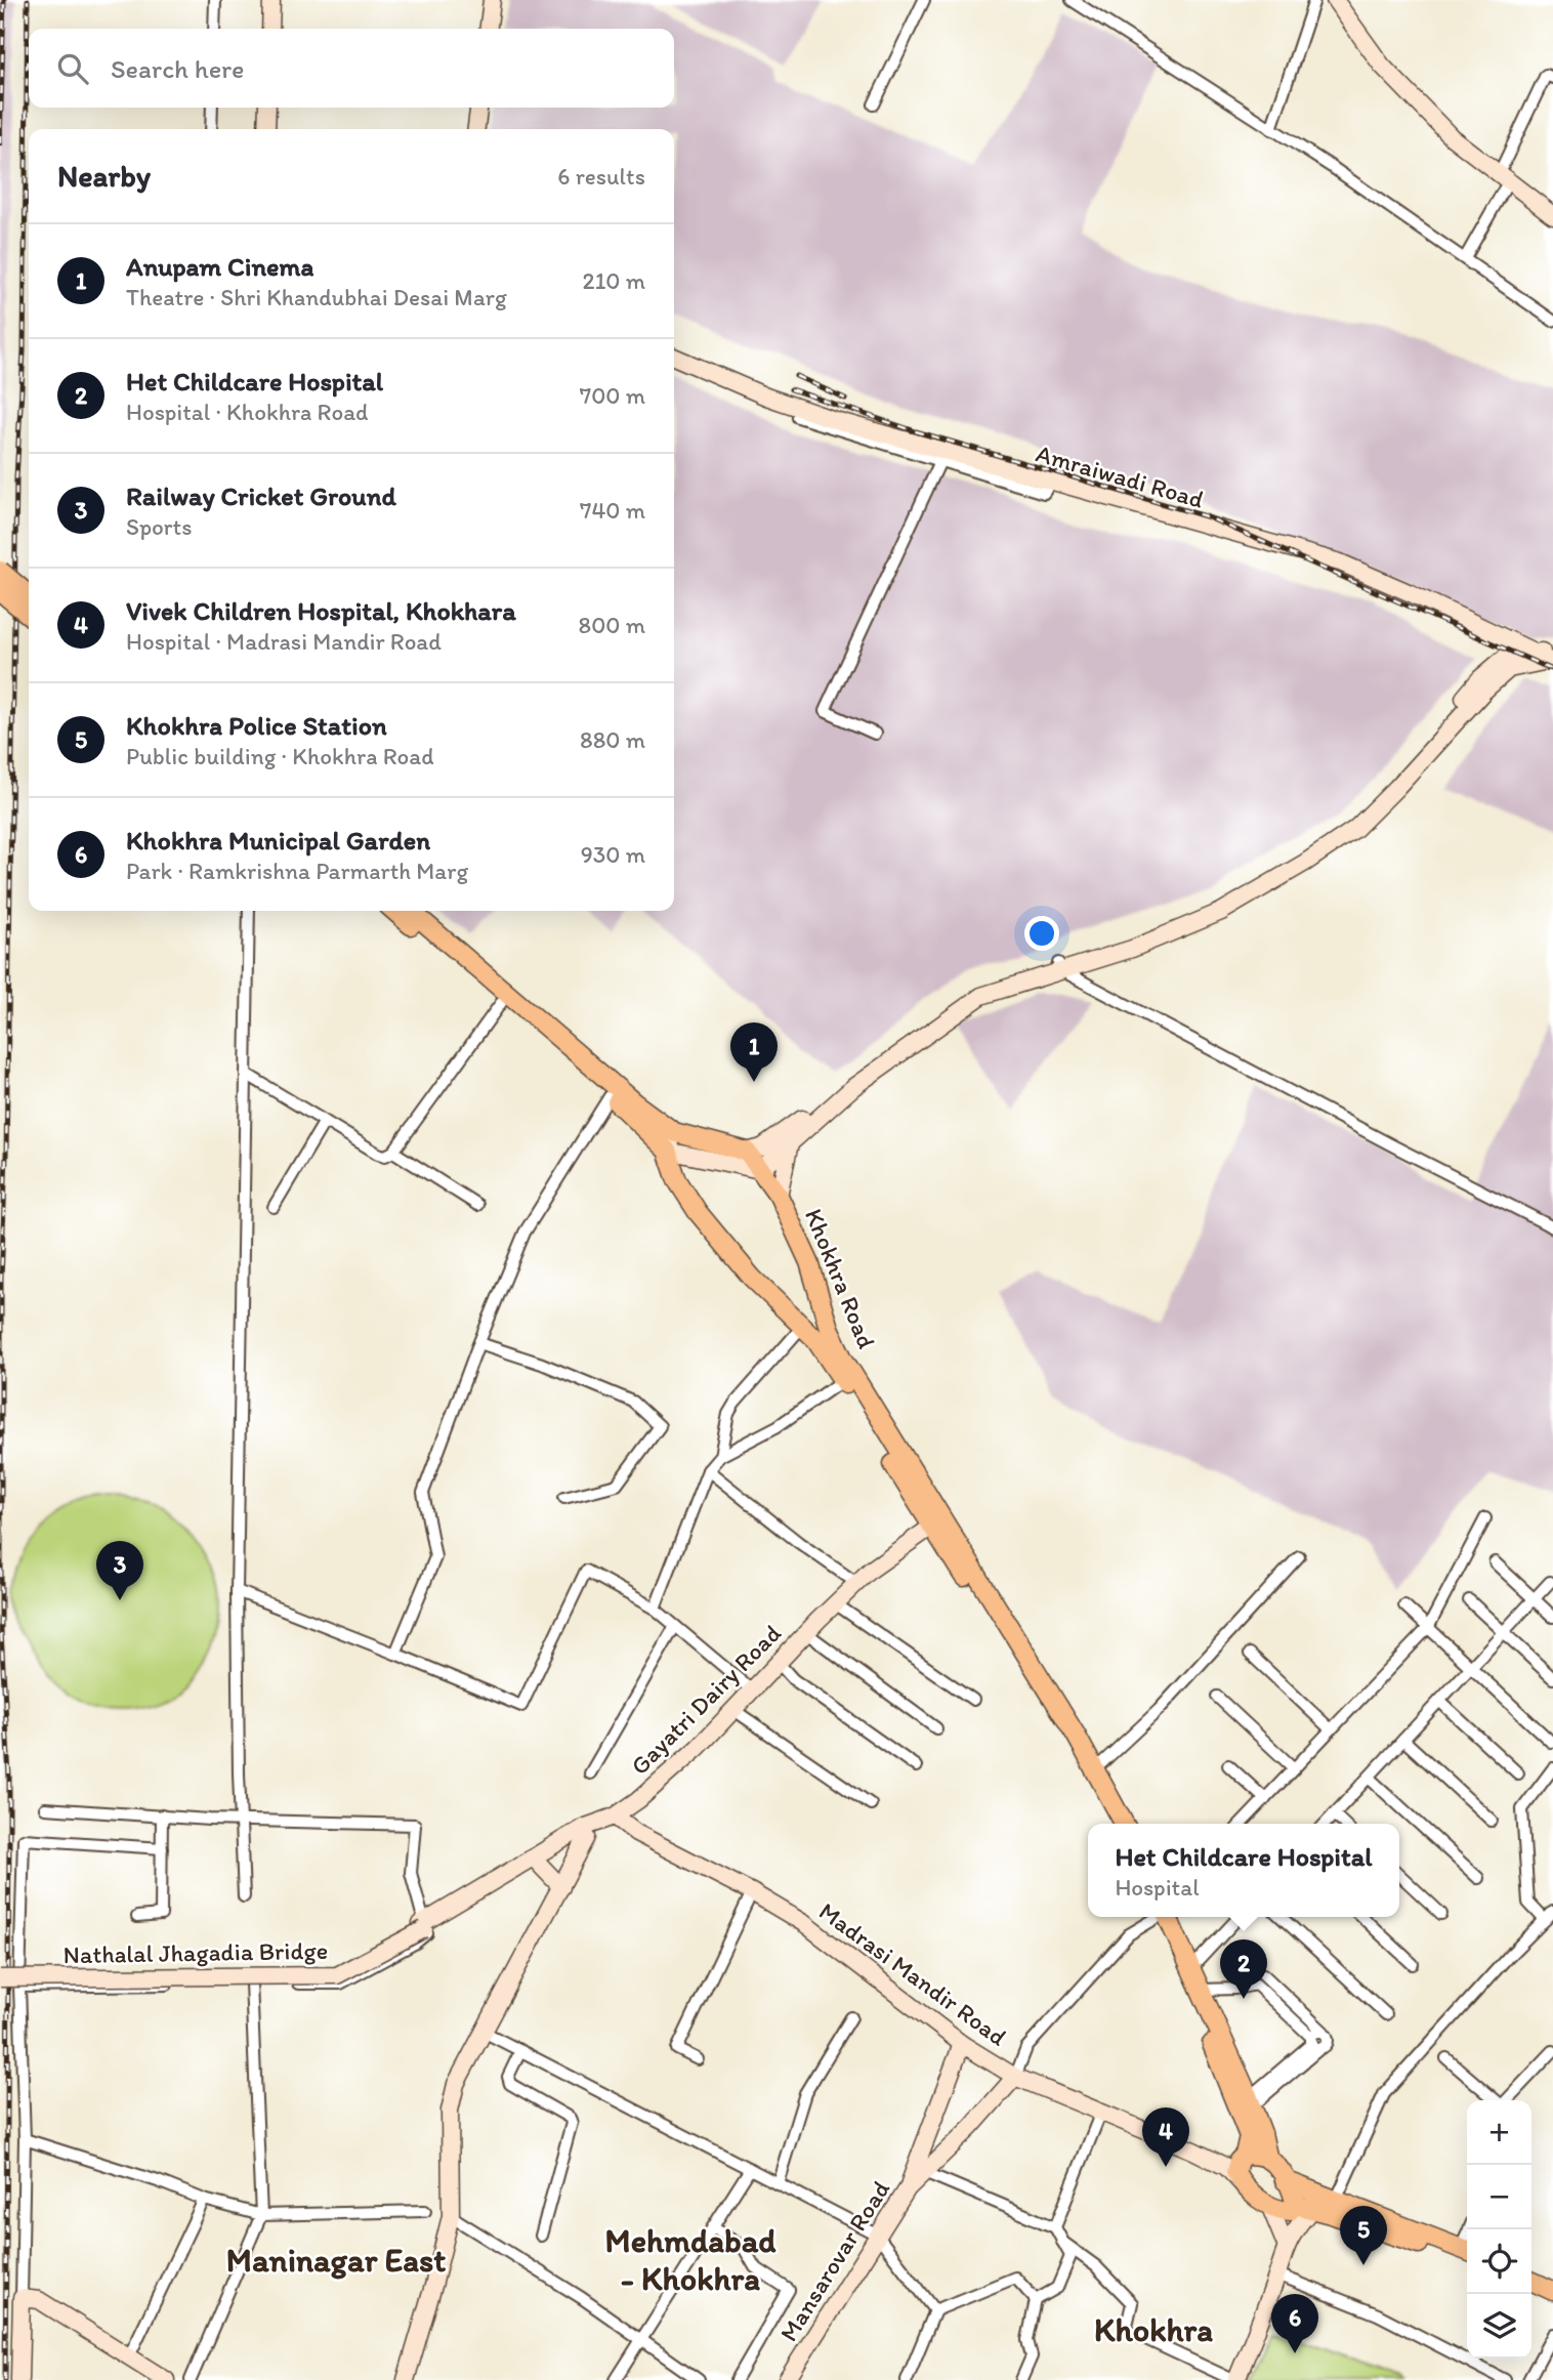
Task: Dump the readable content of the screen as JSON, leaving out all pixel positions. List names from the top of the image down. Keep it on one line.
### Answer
{"streets":{"main road":["Khokhra Road"],"street":["Amraiwadi Road","Gayatri Dairy Road","Nathalal Jhagadia Bridge","Madrasi Mandir Road","Mansarovar Road"]},"crossings":[["Khokhra Road","Gayatri Dairy Road"],["Gayatri Dairy Road","Nathalal Jhagadia Bridge"],["Gayatri Dairy Road","Madrasi Mandir Road"],["Madrasi Mandir Road","Mansarovar Road"]],"districts":["Mehmdabad - Khokhra","Maninagar East","Khokhra"],"page":{"search":"Search here","heading":["Nearby","6 results"],"list":[{"mark":"1","name":"Anupam Cinema","note":"Theatre · Shri Khandubhai Desai Marg","value":"210 m"},{"mark":"2","name":"Het Childcare Hospital","note":"Hospital · Khokhra Road","value":"700 m"},{"mark":"3","name":"Railway Cricket Ground","note":"Sports","value":"740 m"},{"mark":"4","name":"Vivek Children Hospital, Khokhara","note":"Hospital · Madrasi Mandir Road","value":"800 m"},{"mark":"5","name":"Khokhra Police Station","note":"Public building · Khokhra Road","value":"880 m"},{"mark":"6","name":"Khokhra Municipal Garden","note":"Park · Ramkrishna Parmarth Marg","value":"930 m"}],"pins":["1","3","2","4","5","6"],"popup":["Het Childcare Hospital","Hospital"],"map_buttons":["+","−"]}}
